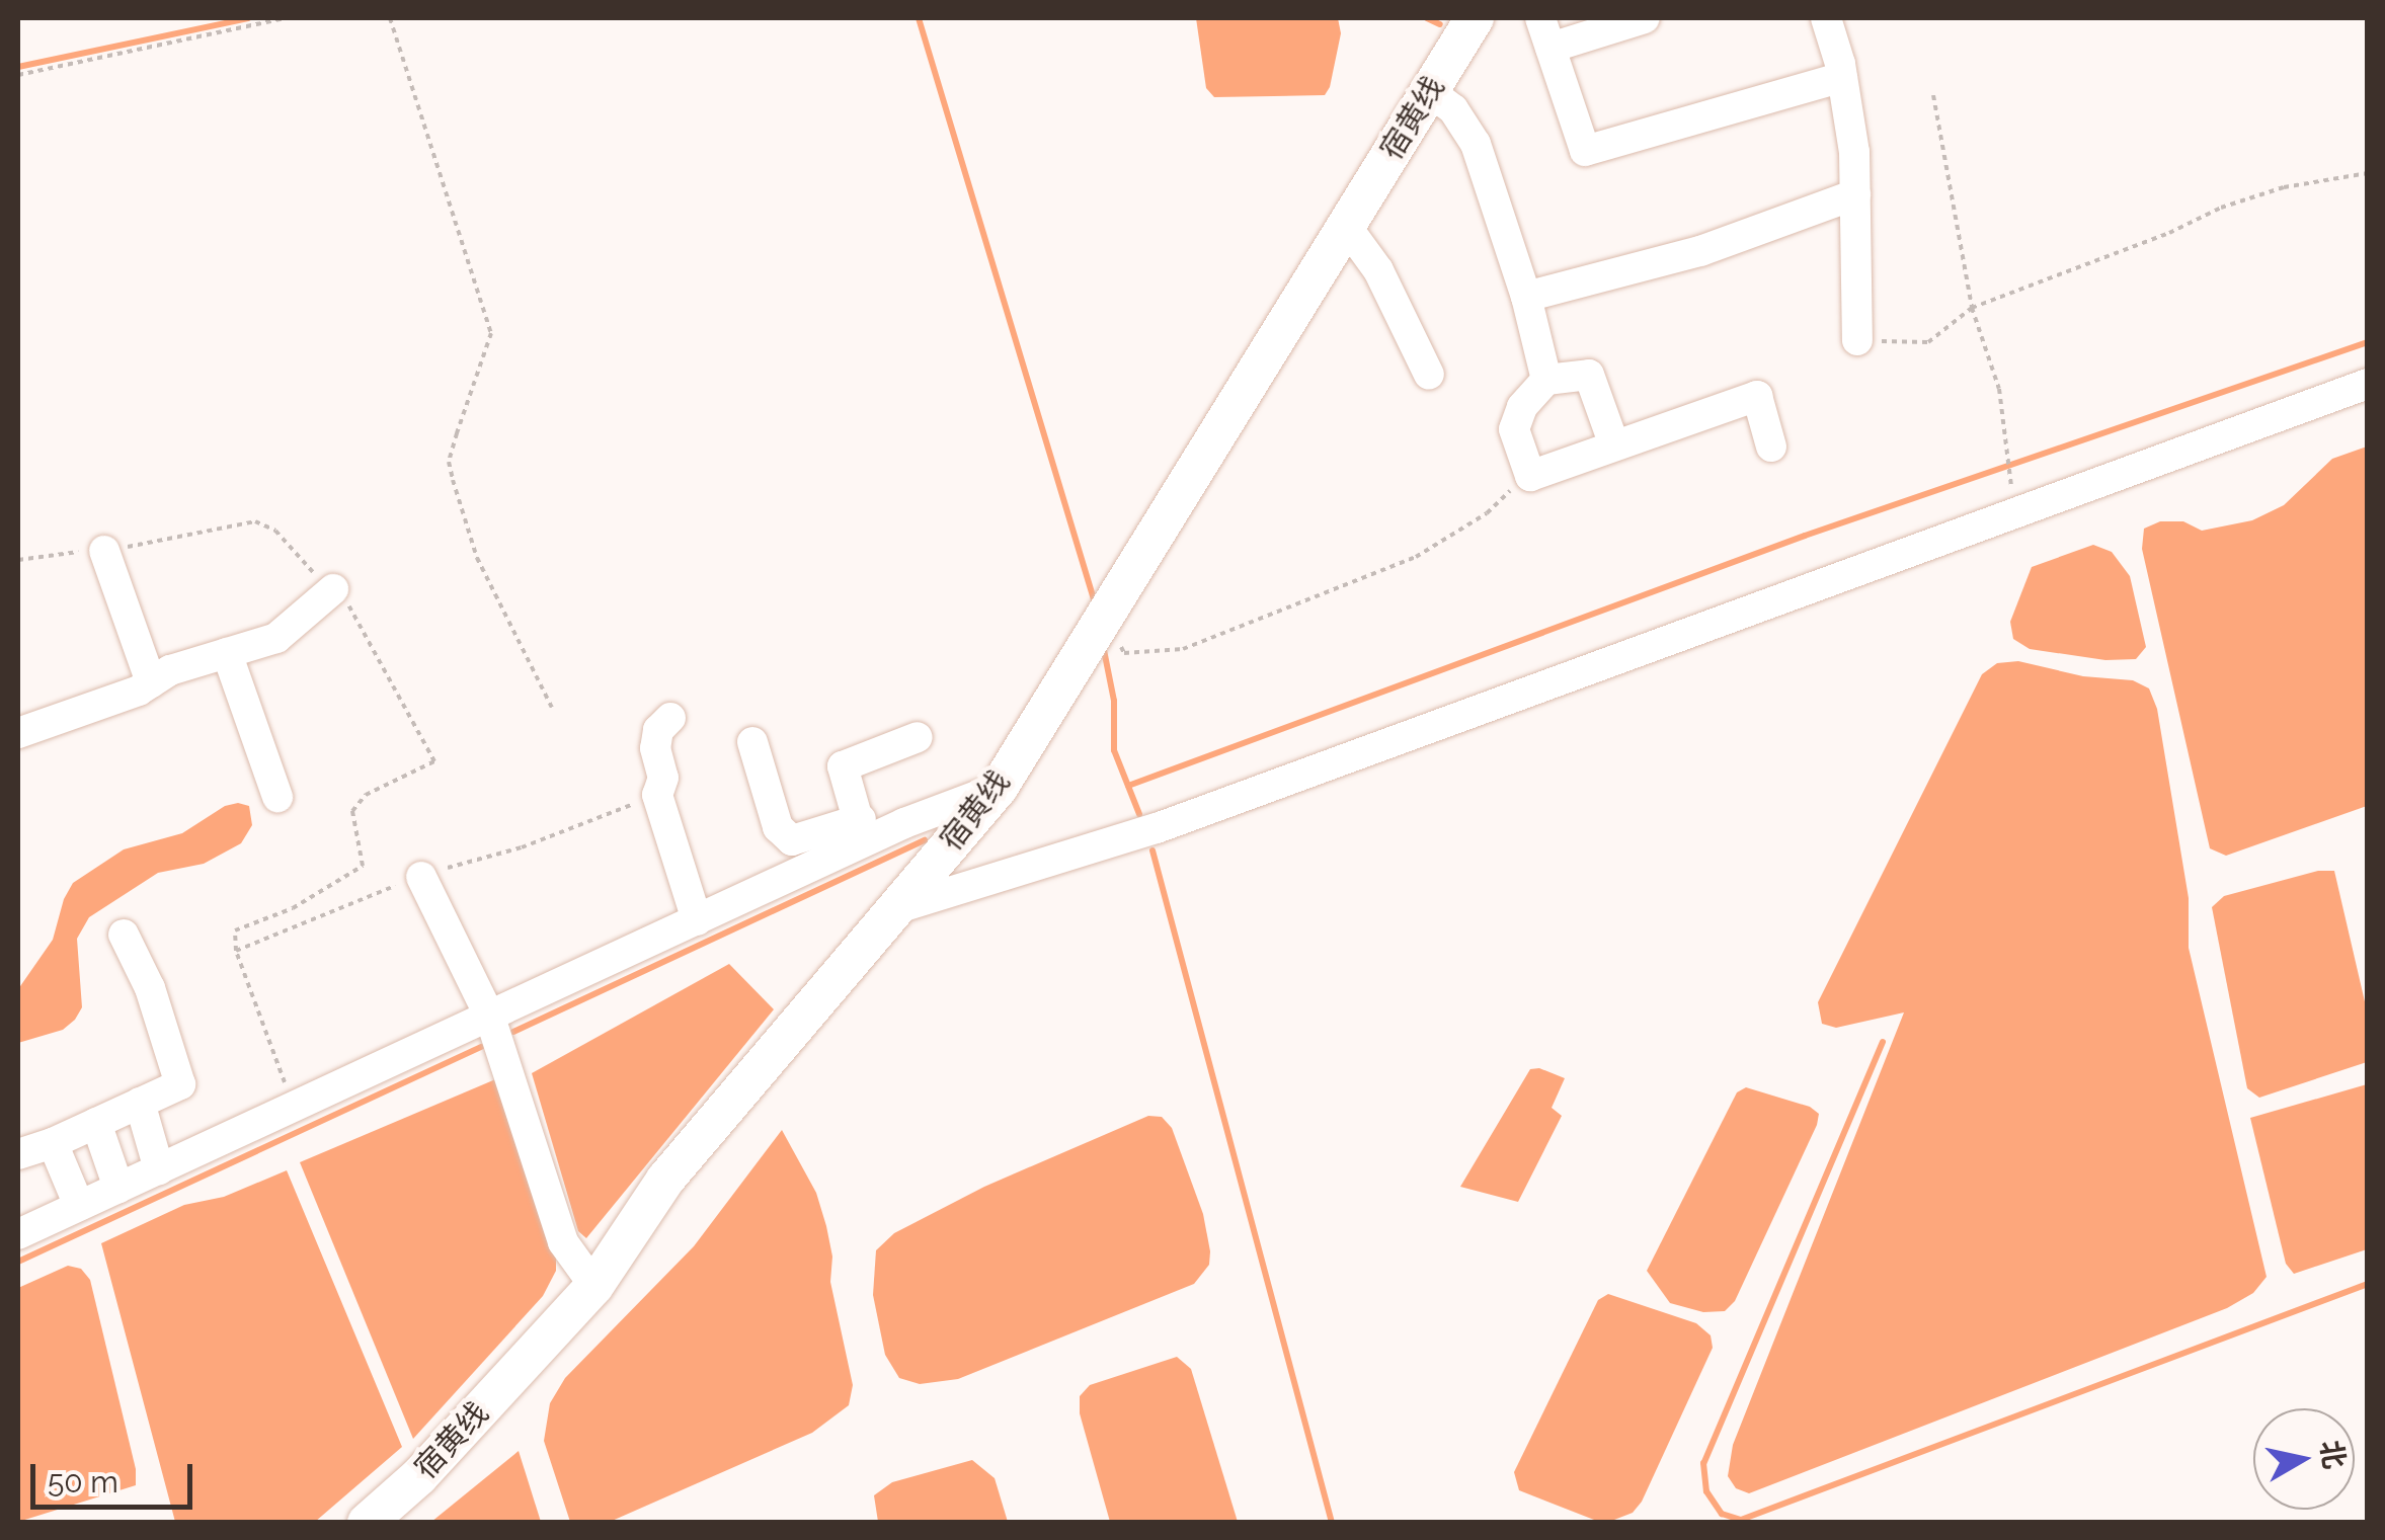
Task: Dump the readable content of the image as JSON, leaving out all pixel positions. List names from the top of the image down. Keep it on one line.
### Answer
{"streets":{"main road":["宿黄线"]},"scale_bar":"50 m","north":"right"}
